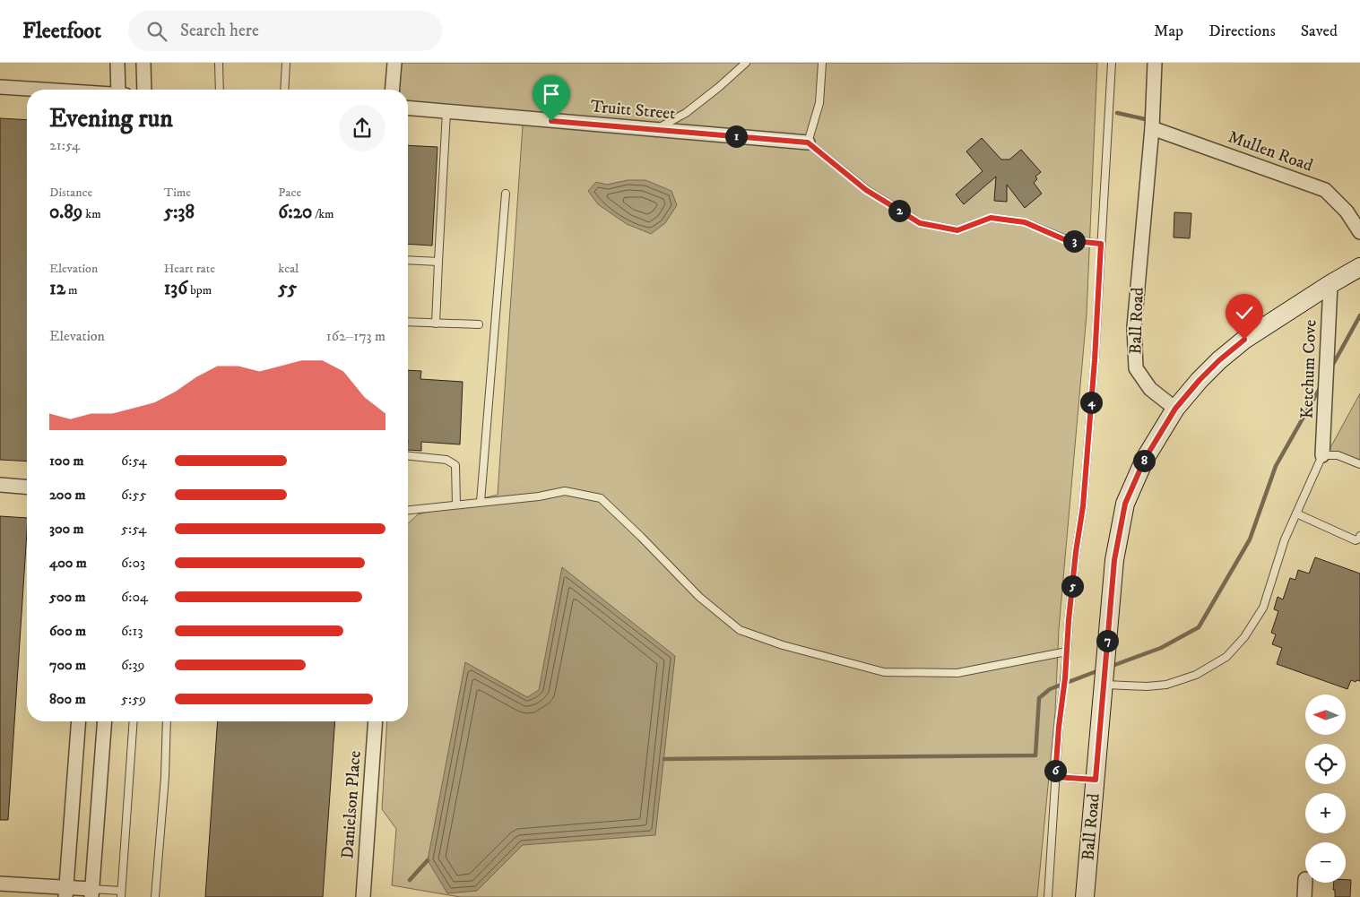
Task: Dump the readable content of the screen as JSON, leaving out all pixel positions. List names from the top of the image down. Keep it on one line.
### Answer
{"streets":{"main road":["Ball Road"],"street":["Truitt Street","Mullen Road","Ketchum Cove","Danielson Place"]},"crossings":[["Mullen Road","Ball Road"]],"north":"left","page":{"header":"Fleetfoot","search":"Search here","nav":["Map","Directions","Saved"],"heading":["Evening run","21:54"],"pins":["1","2","3","4","8","5","7","6"],"stats":[["Distance","0.89 km"],["Time","5:38"],["Pace","6:20 /km"],["Elevation","12 m"],["Heart rate","136 bpm"],["kcal","55"]],"chart":["Elevation","162–173 m"],"list":[{"name":"100 m","note":"6:54"},{"name":"200 m","note":"6:55"},{"name":"300 m","note":"5:54"},{"name":"400 m","note":"6:03"},{"name":"500 m","note":"6:04"},{"name":"600 m","note":"6:13"},{"name":"700 m","note":"6:39"},{"name":"800 m","note":"5:59"}],"map_buttons":["+","−"]}}
